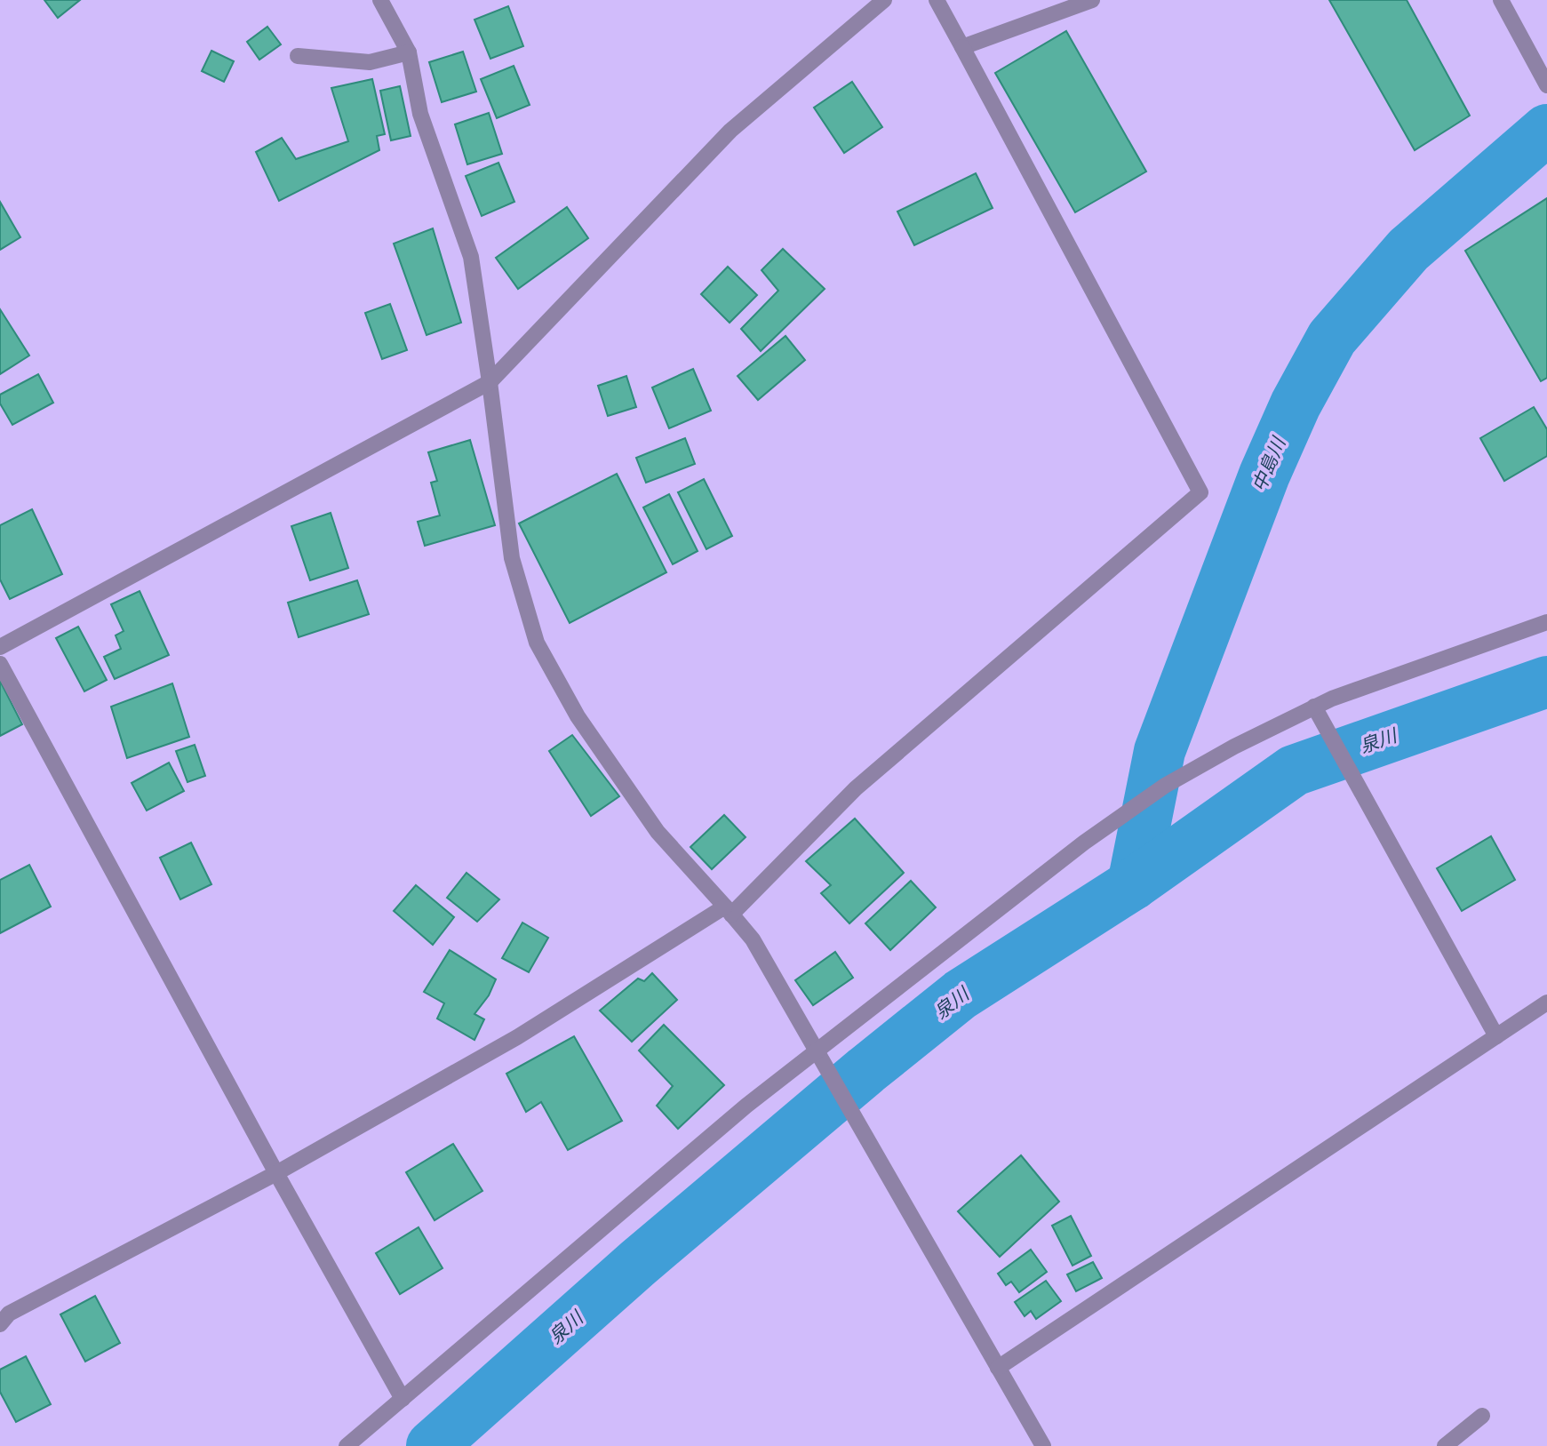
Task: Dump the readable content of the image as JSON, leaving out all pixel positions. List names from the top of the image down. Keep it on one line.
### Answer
{"water":["中島川","泉川"]}
